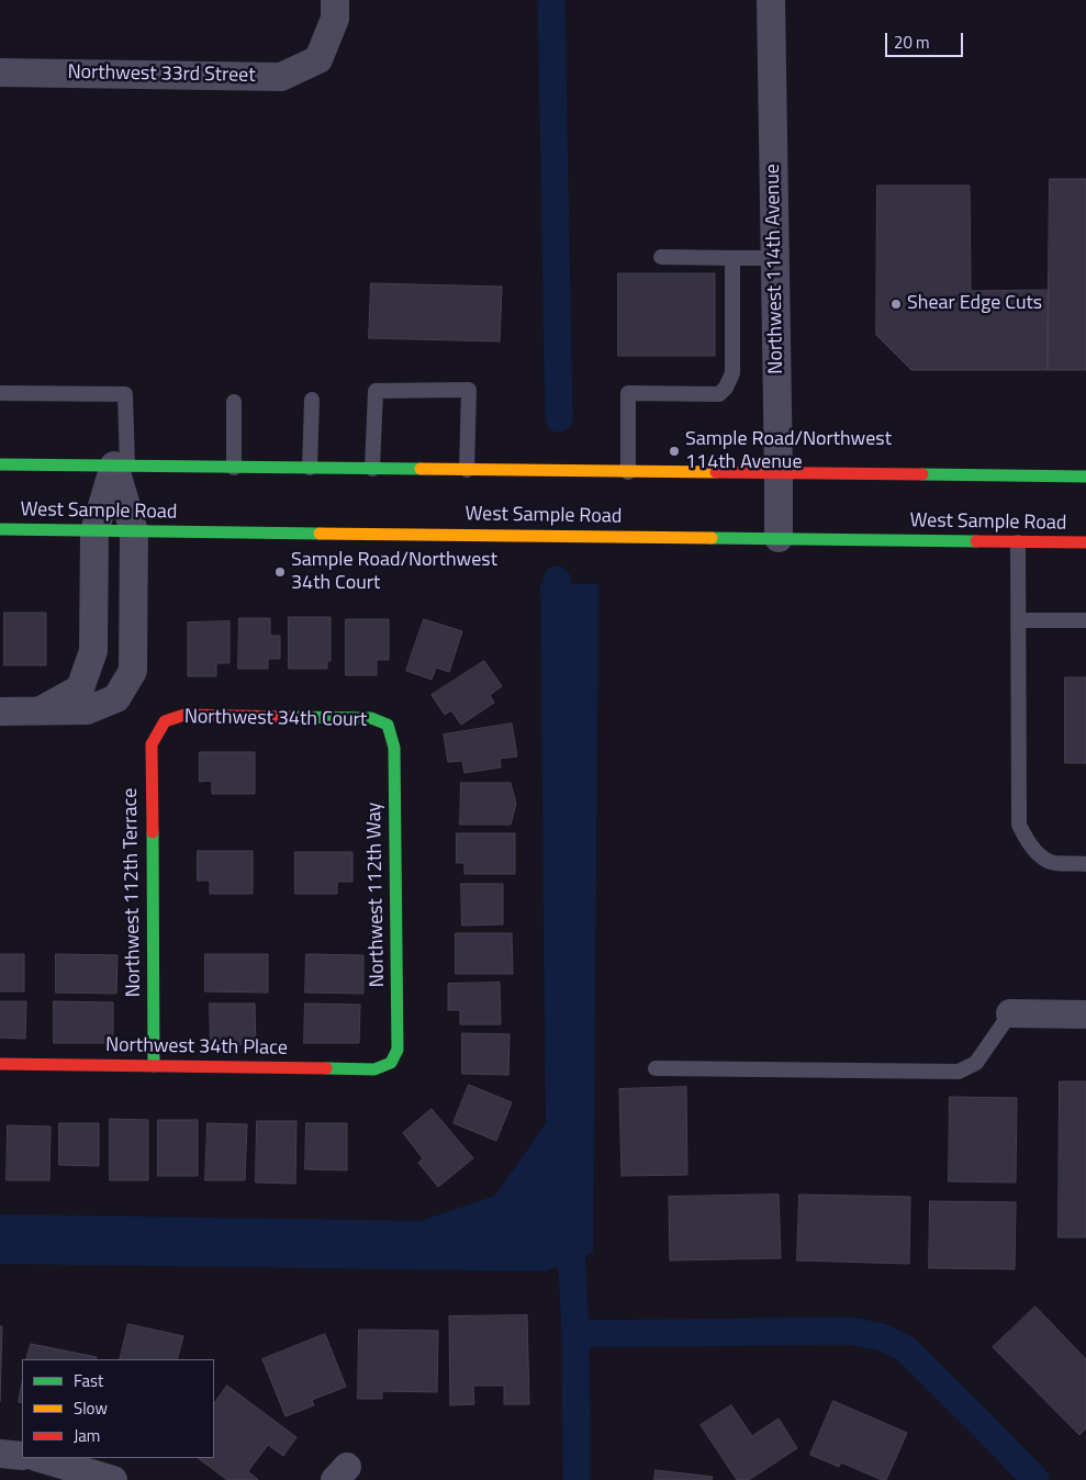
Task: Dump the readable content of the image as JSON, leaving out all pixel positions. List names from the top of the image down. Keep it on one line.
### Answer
{"streets":{"main road":["West Sample Road","Northwest 34th Court","Northwest 112th Terrace","Northwest 112th Way","Northwest 34th Place"],"street":["Northwest 33rd Street","Northwest 114th Avenue"]},"crossings":[["Northwest 114th Avenue","West Sample Road"],["Northwest 34th Court","Northwest 112th Terrace"],["Northwest 34th Court","Northwest 112th Way"],["Northwest 112th Terrace","Northwest 34th Place"],["Northwest 112th Way","Northwest 34th Place"]],"places":["Shear Edge Cuts","Sample Road/Northwest 114th Avenue","Sample Road/Northwest 34th Court"],"legend":["Fast","Slow","Jam"],"scale_bar":"20 m"}
